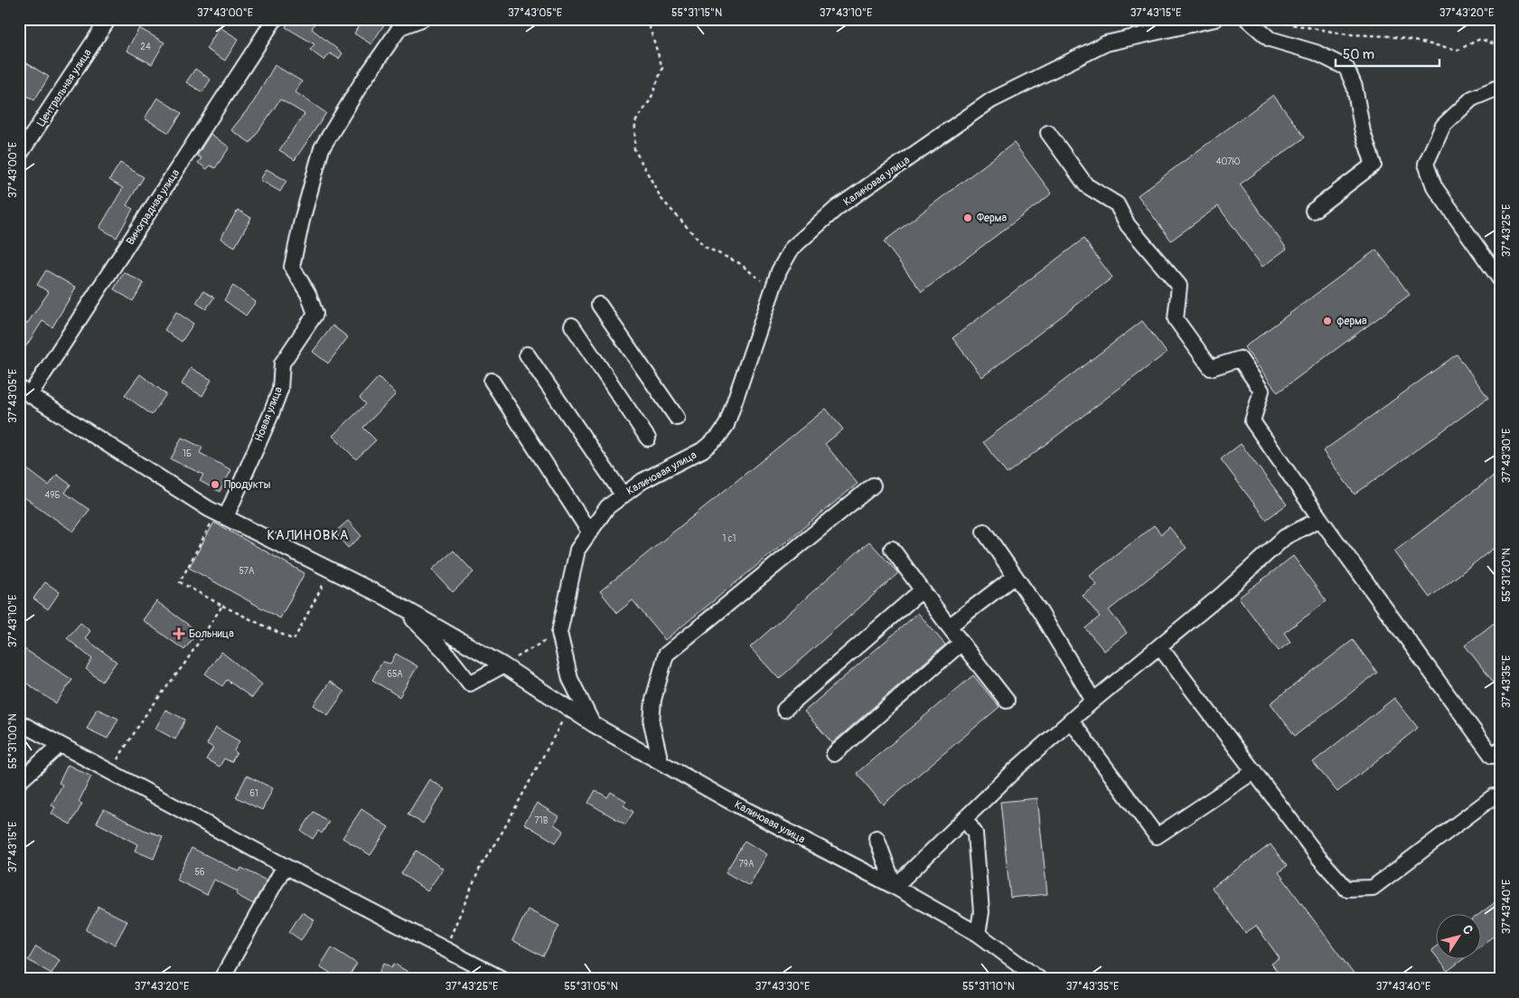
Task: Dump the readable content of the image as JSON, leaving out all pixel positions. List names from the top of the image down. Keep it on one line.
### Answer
{"streets":{"street":["Центральная улица","Калиновая улица","Виноградная улица","Новая улица"]},"districts":["КАЛИНОВКА"],"places":{"other":["Ферма","ферма","Продукты"],"health":["Больница"]},"house_numbers":["24","407Ю","1Б","49Б","1 с1","57А","65А","61","71В","79А","56"],"scale_bar":"50 m","north":"top right","coordinates":["37°43'00\"E","37°43'05\"E","55°31'15\"N","37°43'10\"E","37°43'15\"E","37°43'20\"E","37°43'25\"E","37°43'30\"E","55°31'20\"N","37°43'35\"E","55°31'00\"N","37°43'40\"E","55°31'05\"N","55°31'10\"N"]}
